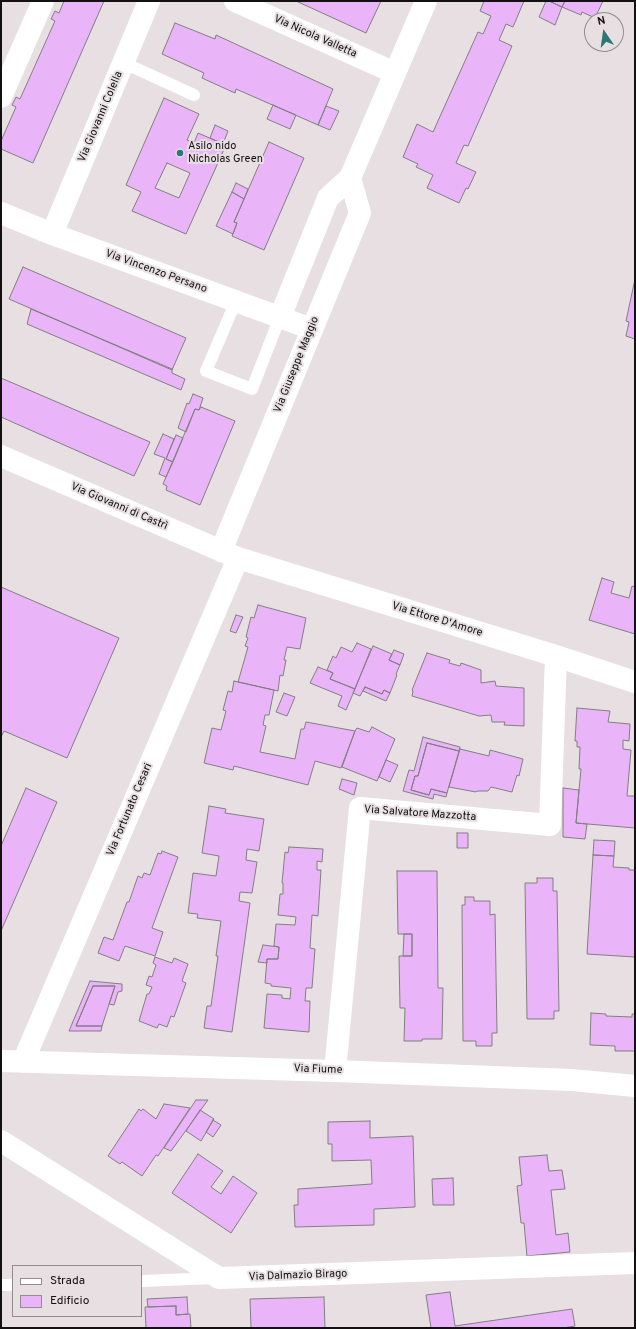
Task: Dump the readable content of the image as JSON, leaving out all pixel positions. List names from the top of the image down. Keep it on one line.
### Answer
{"streets":{"street":["Via Nicola Valletta","Via Giovanni Colella","Via Vincenzo Persano","Via Giuseppe Maggio","Via Giovanni di Castrì","Via Ettore D'Amore","Via Fortunato Cesari","Via Salvatore Mazzotta","Via Fiume","Via Dalmazio Birago"]},"crossings":[["Via Giovanni Colella","Via Vincenzo Persano"],["Via Vincenzo Persano","Via Giuseppe Maggio"],["Via Giuseppe Maggio","Via Giovanni di Castrì"],["Via Giuseppe Maggio","Via Ettore D'Amore"],["Via Giuseppe Maggio","Via Fortunato Cesari"],["Via Giovanni di Castrì","Via Ettore D'Amore"],["Via Giovanni di Castrì","Via Fortunato Cesari"],["Via Ettore D'Amore","Via Fortunato Cesari"],["Via Ettore D'Amore","Via Salvatore Mazzotta"],["Via Fortunato Cesari","Via Fiume"],["Via Salvatore Mazzotta","Via Fiume"]],"places":["Asilo nido Nicholas Green"],"legend":["Strada","Edificio"],"north":"top"}
